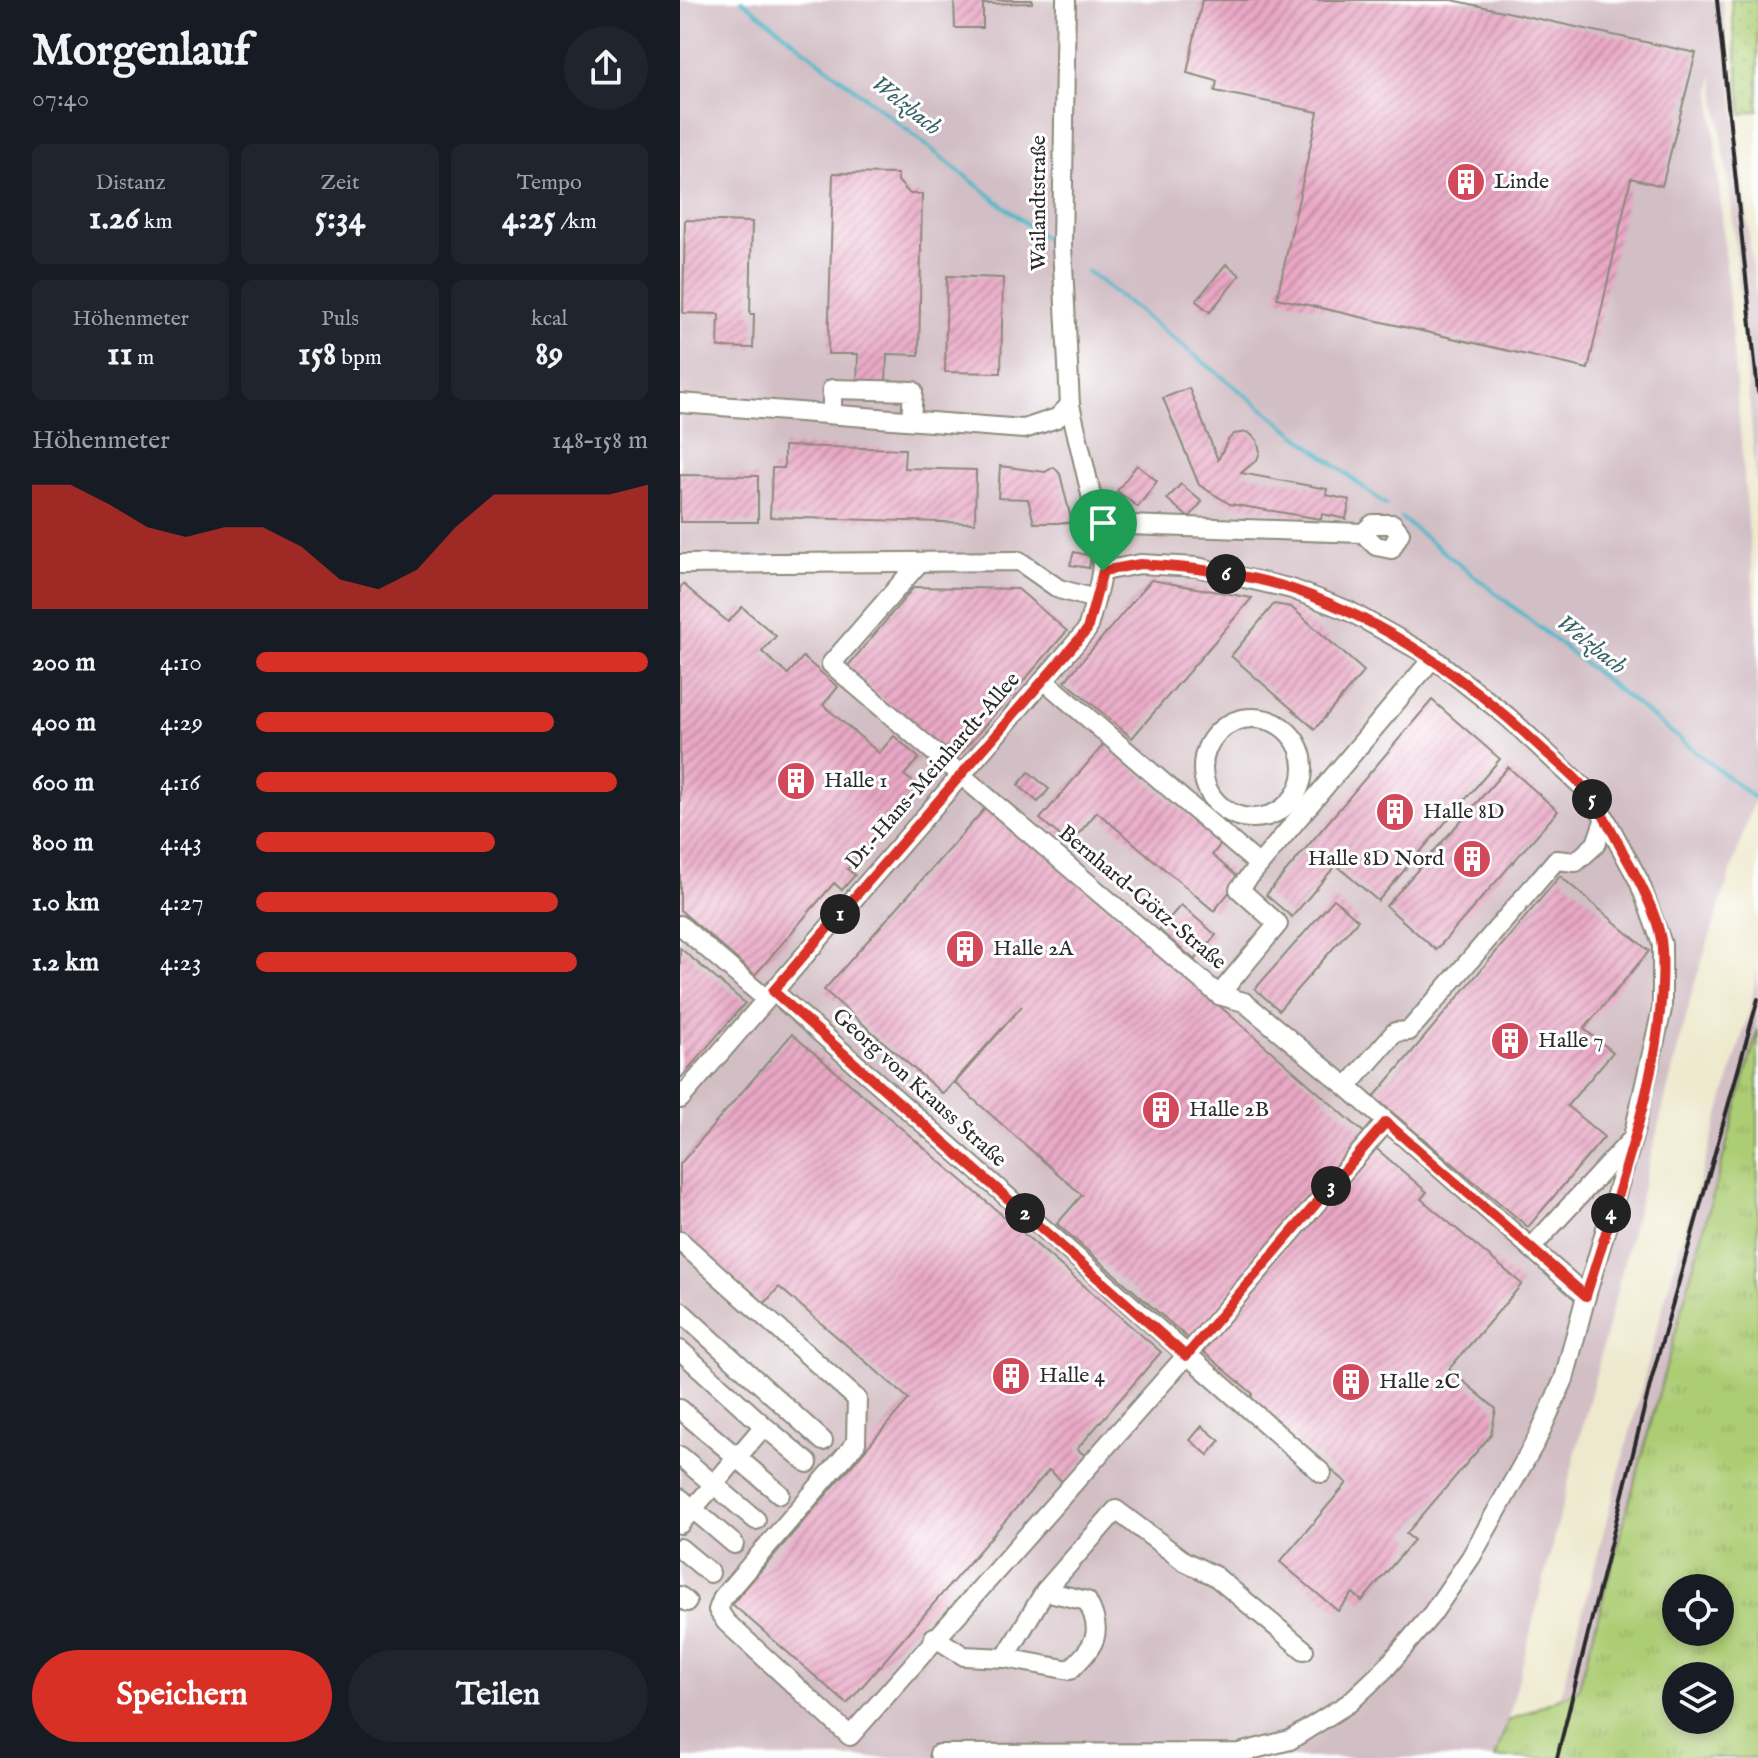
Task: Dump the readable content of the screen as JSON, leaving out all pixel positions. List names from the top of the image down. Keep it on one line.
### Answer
{"streets":{"street":["Wailandtstraße","Dr.-Hans-Meinhardt-Allee","Bernhard-Götz-Straße","Georg von Krauss Straße"]},"crossings":[["Wailandtstraße","Dr.-Hans-Meinhardt-Allee"],["Dr.-Hans-Meinhardt-Allee","Bernhard-Götz-Straße"],["Dr.-Hans-Meinhardt-Allee","Georg von Krauss Straße"]],"water":["Welzbach"],"places":{"building":["Linde","Halle 1","Halle 8D","Halle 8D Nord","Halle 2A","Halle 7","Halle 2B","Halle 4","Halle 2C"]},"page":{"heading":["Morgenlauf","07:40"],"stats":[["Distanz","1.26 km"],["Zeit","5:34"],["Tempo","4:25 /km"],["Höhenmeter","11 m"],["Puls","158 bpm"],["kcal","89"]],"chart":["Höhenmeter","148–158 m"],"pins":["6","5","1","3","2","4"],"list":[{"name":"200 m","note":"4:10"},{"name":"400 m","note":"4:29"},{"name":"600 m","note":"4:16"},{"name":"800 m","note":"4:43"},{"name":"1.0 km","note":"4:27"},{"name":"1.2 km","note":"4:23"}],"buttons":["Speichern","Teilen"]}}
